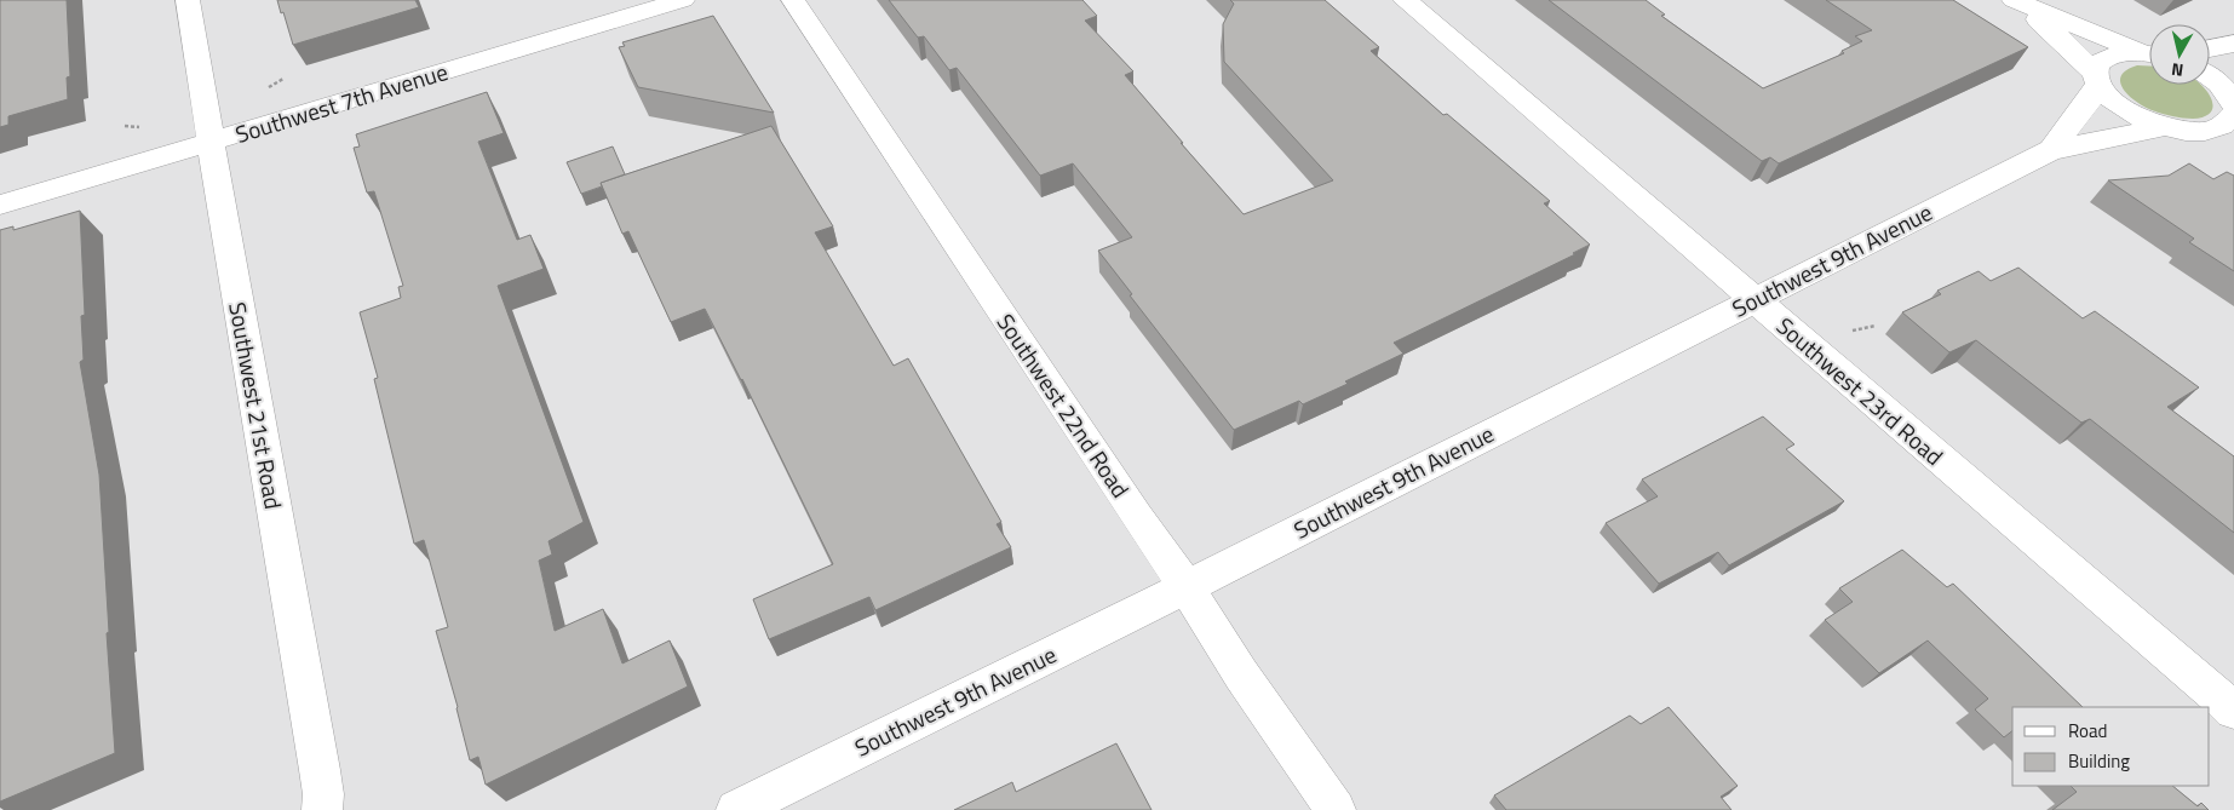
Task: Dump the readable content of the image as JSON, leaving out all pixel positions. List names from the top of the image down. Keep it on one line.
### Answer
{"streets":{"street":["Southwest 7th Avenue","Southwest 9th Avenue","Southwest 23rd Road","Southwest 21st Road","Southwest 22nd Road"]},"crossings":[["Southwest 7th Avenue","Southwest 21st Road"],["Southwest 9th Avenue","Southwest 23rd Road"],["Southwest 9th Avenue","Southwest 22nd Road"]],"legend":["Road","Building"],"north":"bottom"}
